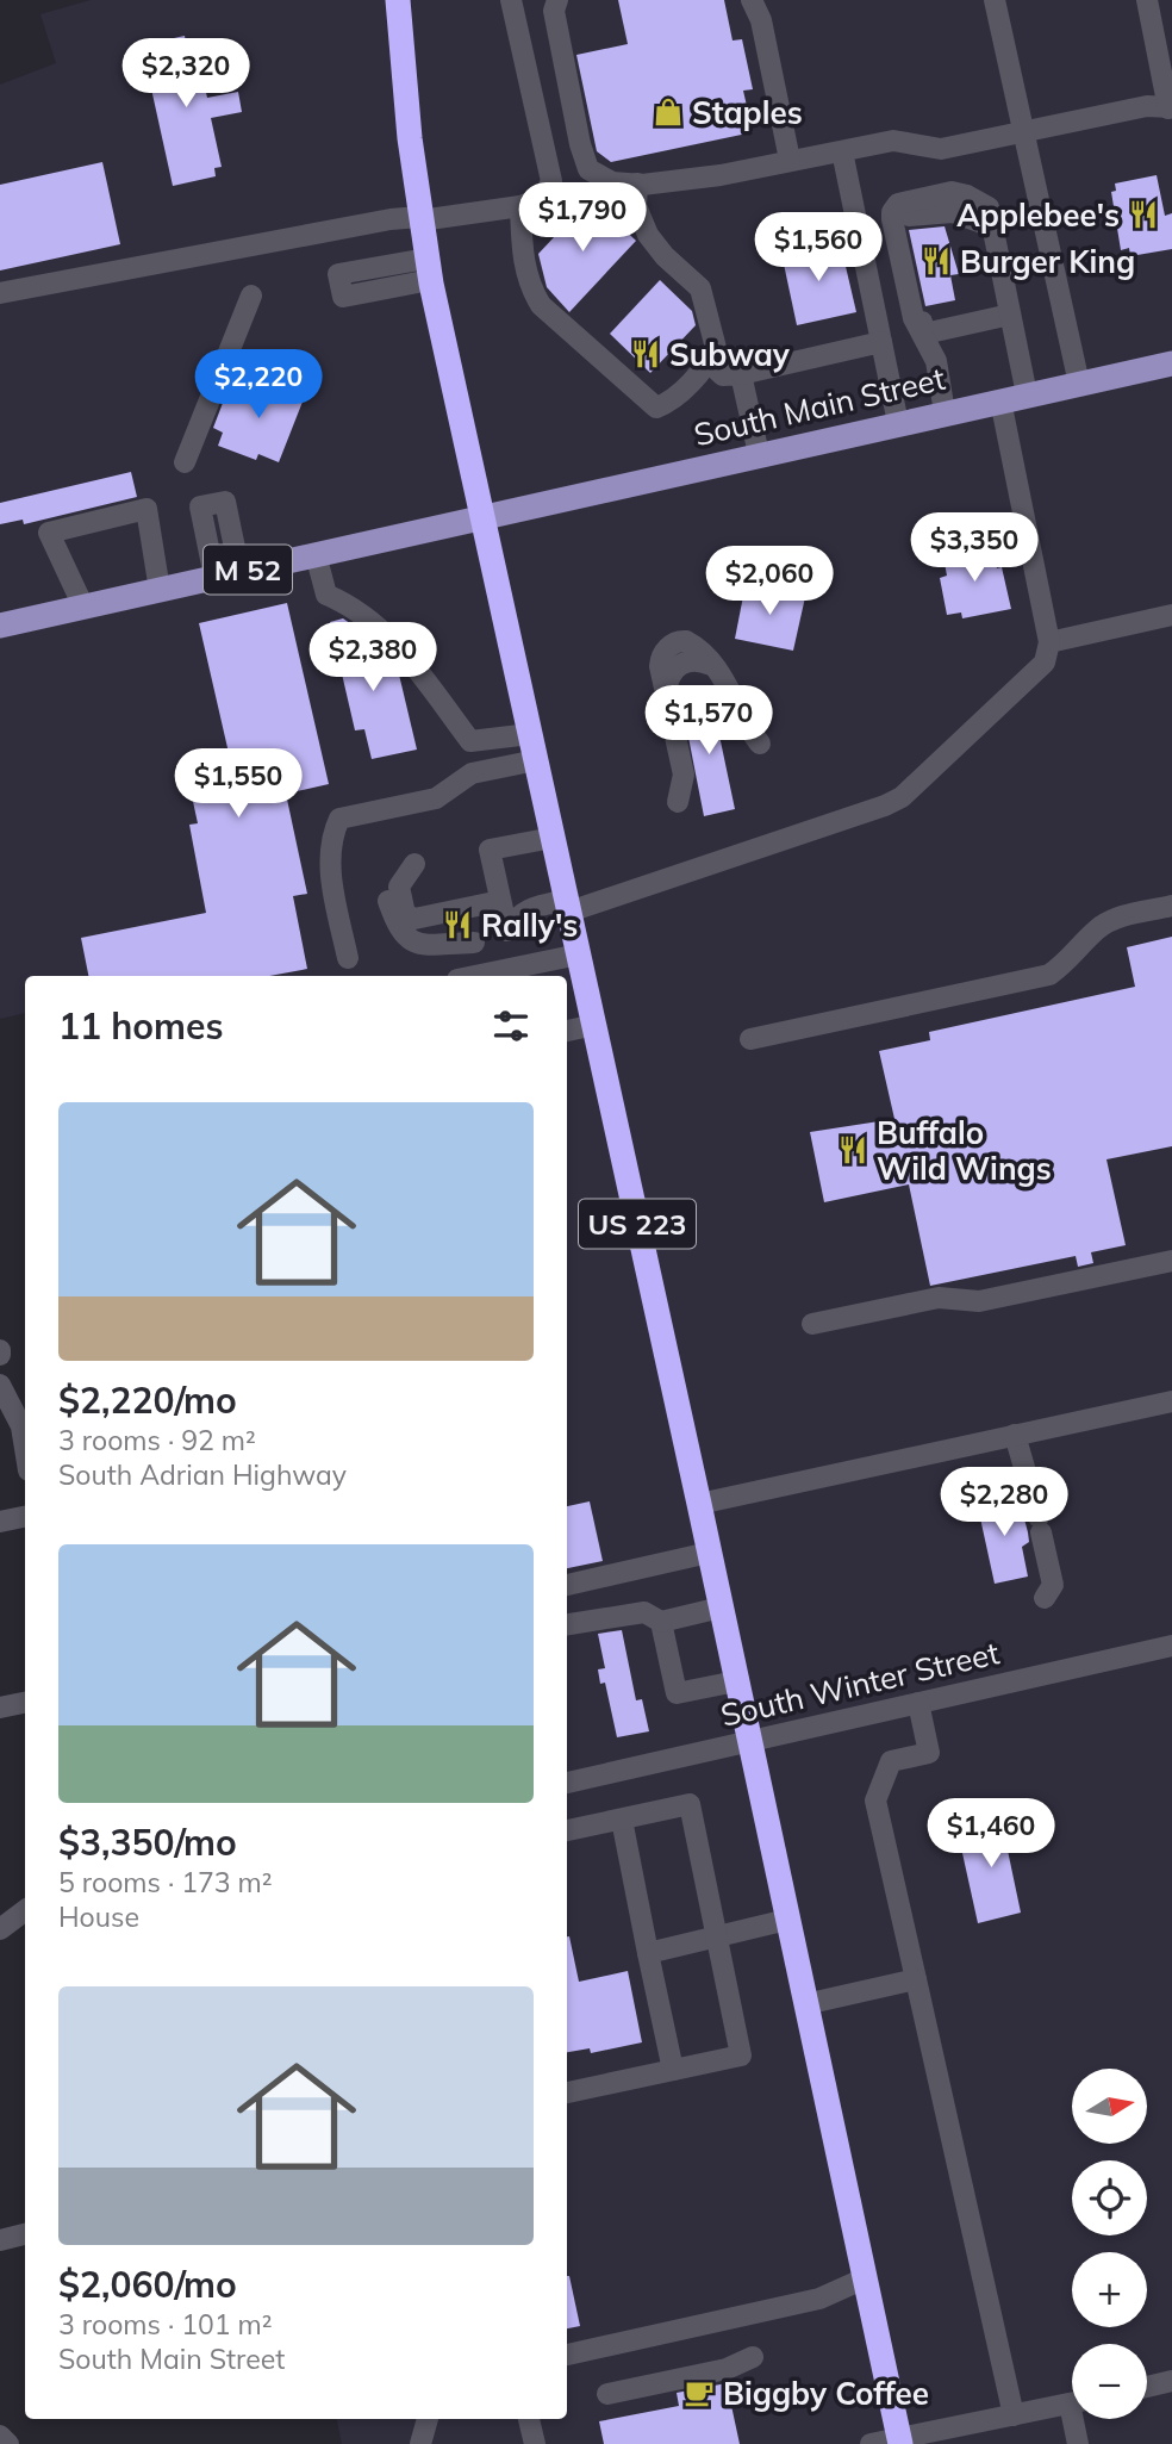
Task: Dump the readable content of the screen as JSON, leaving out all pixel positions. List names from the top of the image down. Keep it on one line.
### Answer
{"streets":{"highway":["US 223"],"main road":["South Main Street","M 52"],"street":["South Winter Street"]},"crossings":[["South Main Street","M 52"],["South Main Street","US 223"],["M 52","US 223"],["US 223","South Winter Street"]],"places":{"shop":["Staples"],"restaurant":["Applebee's","Burger King","Subway","Rally's","Buffalo Wild Wings"],"cafe":["Biggby Coffee"]},"north":"right","page":{"price":["$2,320","$1,790","$1,560","$2,220","$3,350","$2,060","$2,380","$1,570","$1,550","$2,280","$1,460"],"heading":"11 homes","list":[{"name":"$2,220/mo","note":"3 rooms · 92 m² · South Adrian Highway"},{"name":"$3,350/mo","note":"5 rooms · 173 m² · House"},{"name":"$2,060/mo","note":"3 rooms · 101 m² · South Main Street"}],"map_buttons":["+","−"]}}
